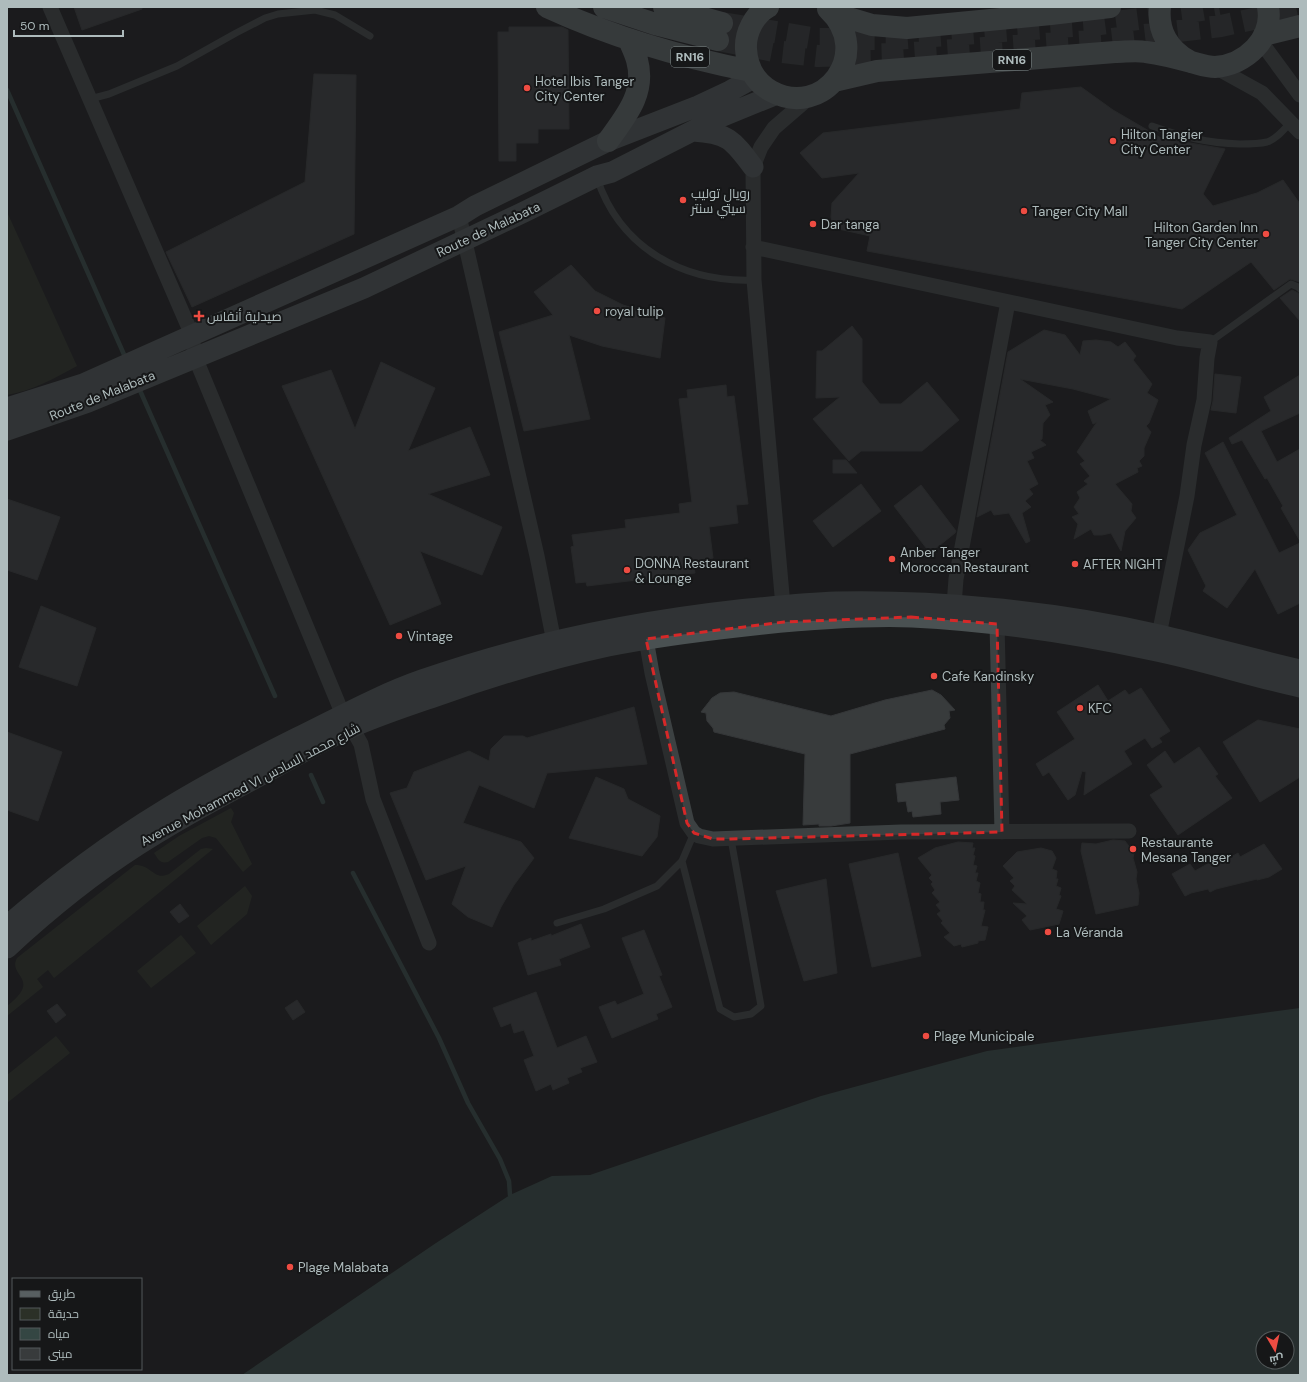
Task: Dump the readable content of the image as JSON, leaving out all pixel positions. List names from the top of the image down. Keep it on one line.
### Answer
{"streets":{"main road":["RN16","Route de Malabata","Avenue Mohammed VI شارع محمد السادس"]},"crossings":[["RN16","Route de Malabata"]],"places":{"other":["Hotel Ibis Tanger City Center","Hilton Tangier City Center","رويال توليب سيتي سنتر","Tanger City Mall","Dar tanga","Hilton Garden Inn Tanger City Center","royal tulip","Anber Tanger Moroccan Restaurant","AFTER NIGHT","DONNA Restaurant & Lounge","Vintage","Cafe Kandinsky","KFC","Restaurante Mesana Tanger","La Véranda","Plage Municipale","Plage Malabata"],"health":["صيدلية أنفاس"]},"legend":["طريق","حديقة","مياه","مبنى"],"scale_bar":"50 m","north":"bottom"}
